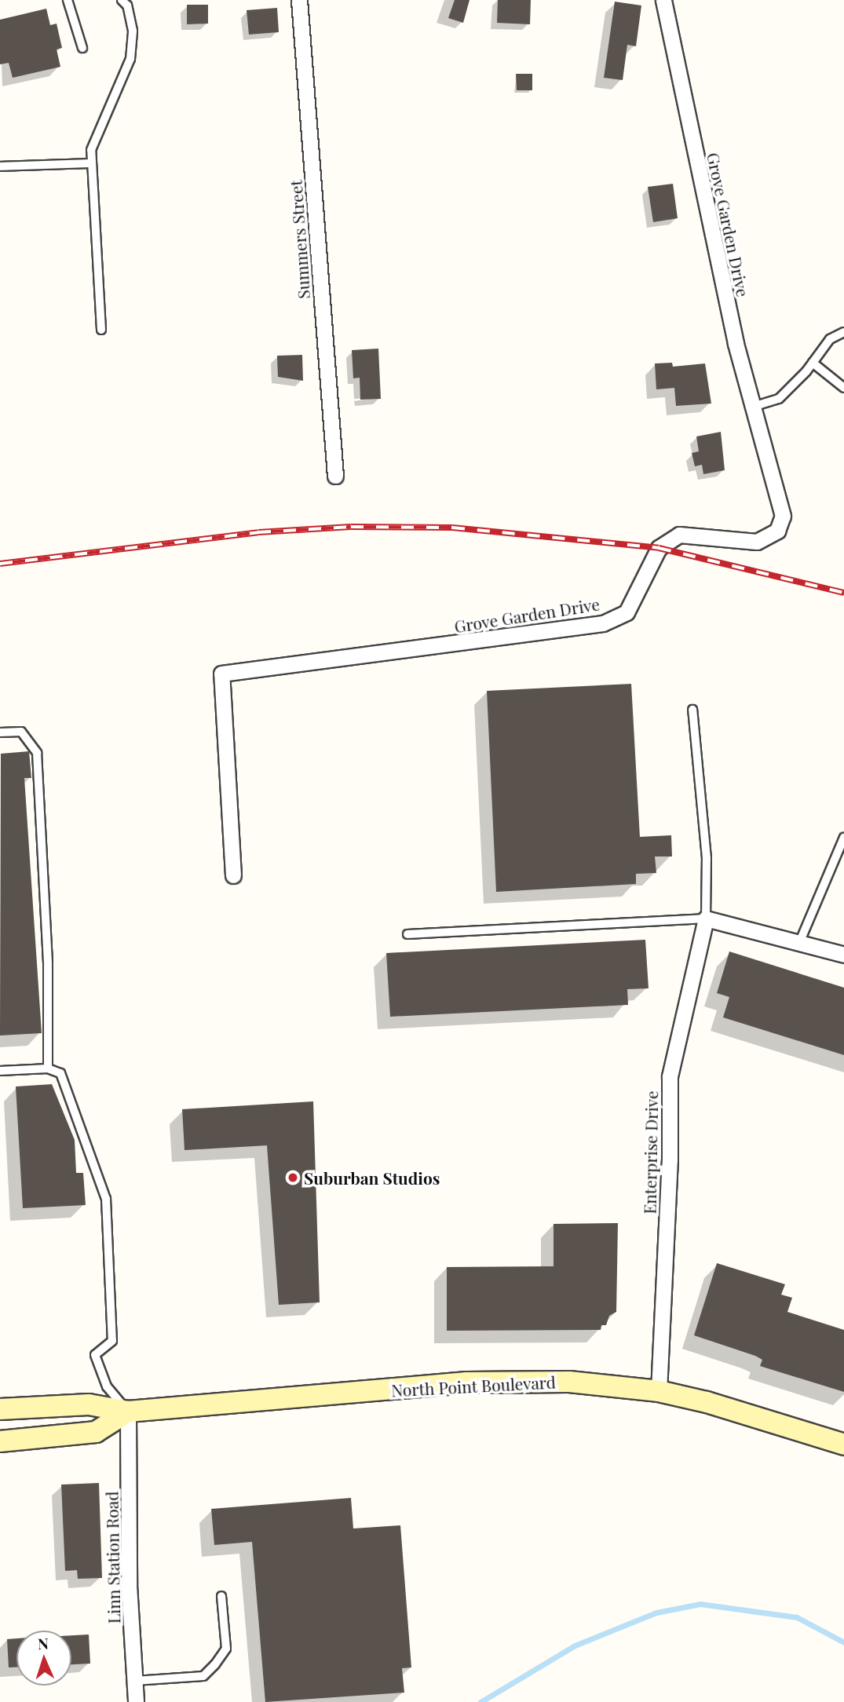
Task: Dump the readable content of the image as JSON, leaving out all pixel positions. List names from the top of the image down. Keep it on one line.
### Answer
{"streets":{"main road":["North Point Boulevard"],"street":["Grove Garden Drive","Summers Street","Enterprise Drive","Linn Station Road"]},"crossings":[["Enterprise Drive","North Point Boulevard"],["North Point Boulevard","Linn Station Road"]],"places":["Suburban Studios"],"north":"top"}
